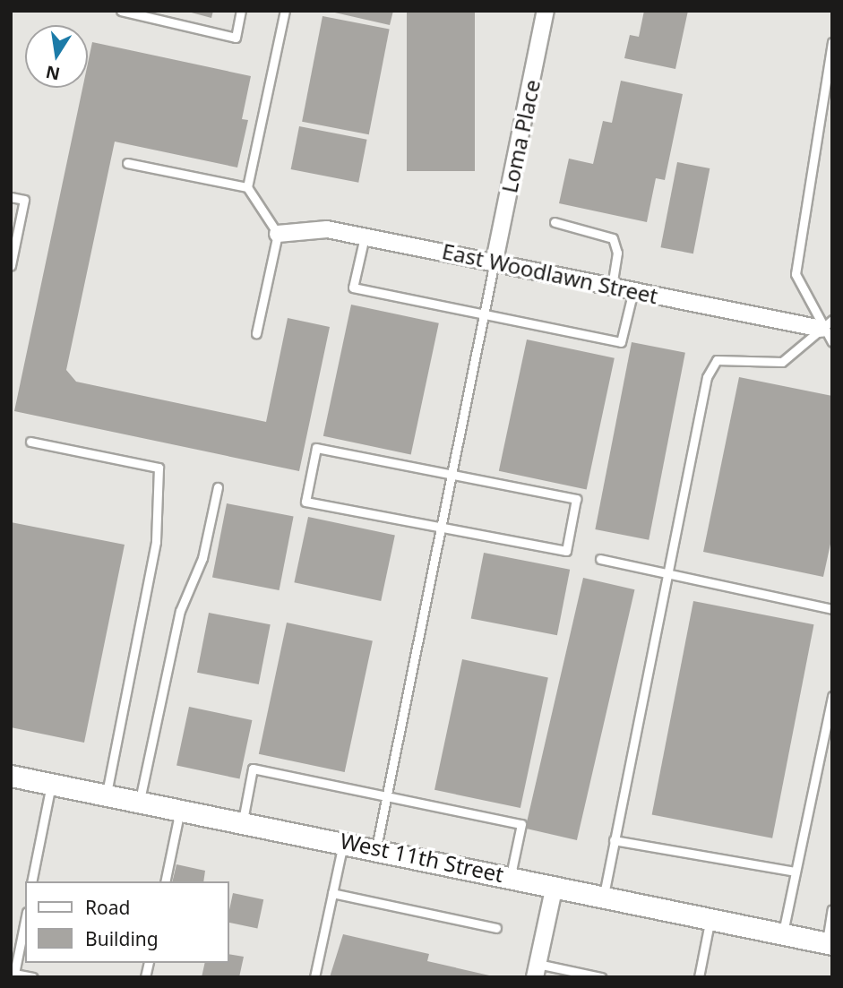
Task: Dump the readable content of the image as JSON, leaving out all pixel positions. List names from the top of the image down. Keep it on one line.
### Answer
{"streets":{"street":["Loma Place","East Woodlawn Street","West 11th Street"]},"crossings":[["Loma Place","East Woodlawn Street"]],"legend":["Road","Building"],"north":"bottom"}
